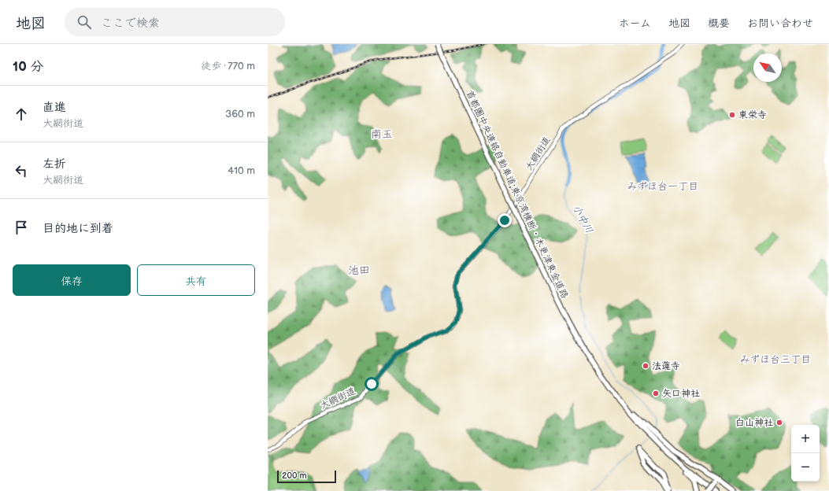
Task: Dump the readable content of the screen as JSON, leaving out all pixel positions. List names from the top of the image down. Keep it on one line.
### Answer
{"streets":{"highway":["首都圏中央連絡自動車道;東京湾横断・木更津東金道路"],"main road":["大網街道"]},"districts":["南玉","みずほ台一丁目","池田","みずほ台三丁目"],"water":["小中川"],"places":["東栄寺","法蓮寺","矢口神社","白山神社"],"scale_bar":"200 m","north":"top left","page":{"header":"地図","search":"ここで検索","nav":["ホーム","地図","概要","お問い合わせ"],"heading":["10 分","徒歩 · 770 m"],"list":[["直進","大網街道","360 m"],["左折","大網街道","410 m"],"目的地に到着"],"buttons":["保存","共有"],"map_buttons":["+","−"],"scale":"200 m"}}
